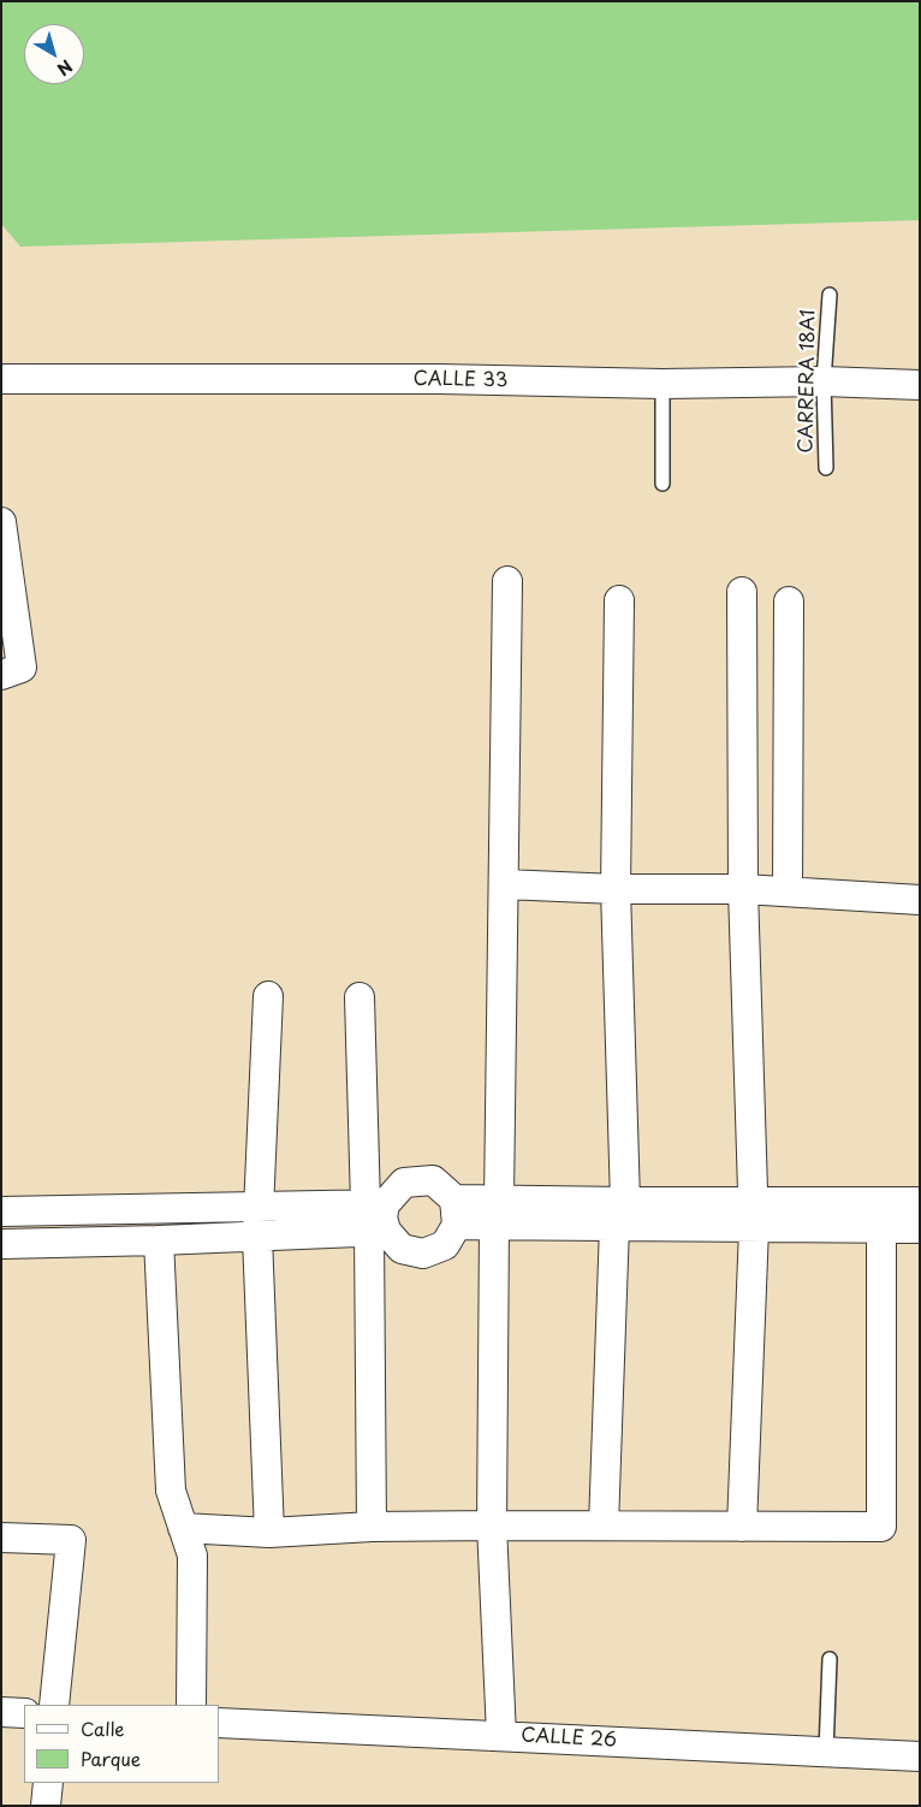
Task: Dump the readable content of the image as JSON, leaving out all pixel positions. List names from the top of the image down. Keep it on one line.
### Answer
{"streets":{"street":["CALLE 33","CALLE 26"],"lane":["CARRERA 18A1"]},"crossings":[["CALLE 33","CARRERA 18A1"]],"legend":["Calle","Parque"],"north":"bottom right"}
